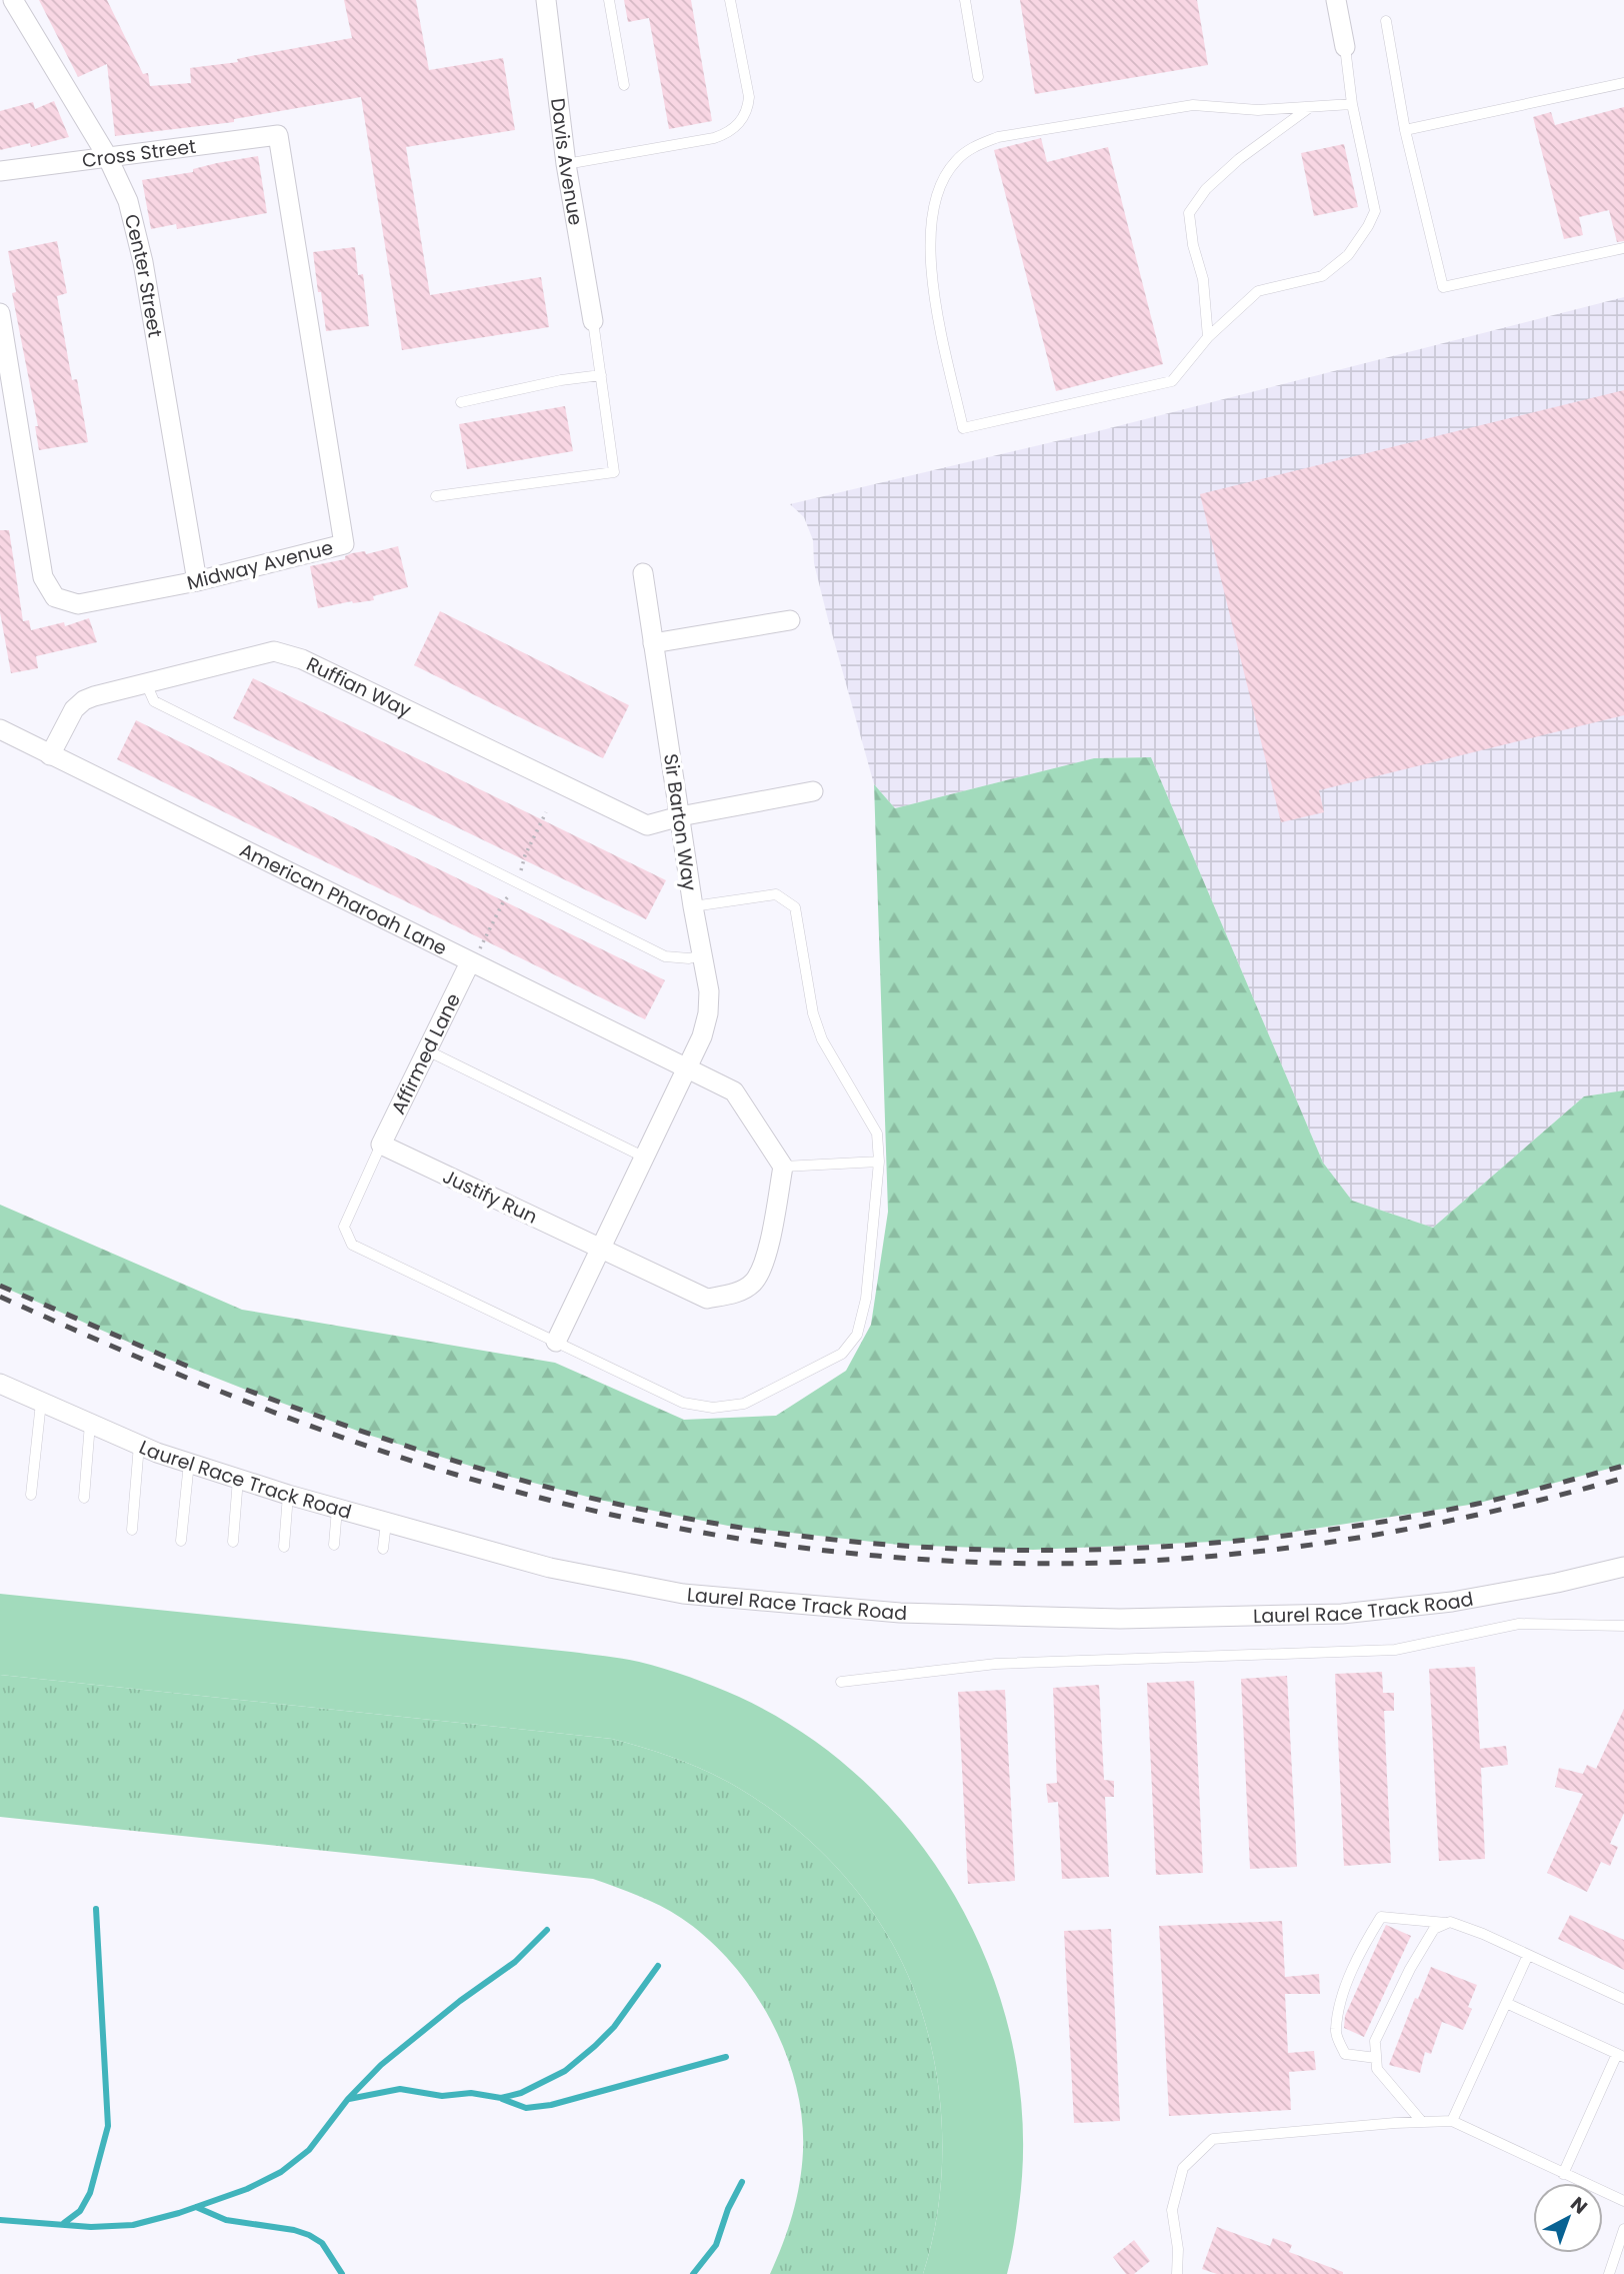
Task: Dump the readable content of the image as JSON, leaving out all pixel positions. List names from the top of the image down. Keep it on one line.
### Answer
{"streets":{"street":["Cross Street","Davis Avenue","Center Street","Midway Avenue","Ruffian Way","Sir Barton Way","American Pharoah Lane","Affirmed Lane","Justify Run","Laurel Race Track Road"]},"crossings":[["Cross Street","Center Street"],["Cross Street","Midway Avenue"],["Center Street","Midway Avenue"],["Ruffian Way","Sir Barton Way"],["Ruffian Way","American Pharoah Lane"],["Sir Barton Way","American Pharoah Lane"],["Sir Barton Way","Justify Run"],["American Pharoah Lane","Affirmed Lane"],["American Pharoah Lane","Justify Run"],["Affirmed Lane","Justify Run"]],"north":"top right"}
